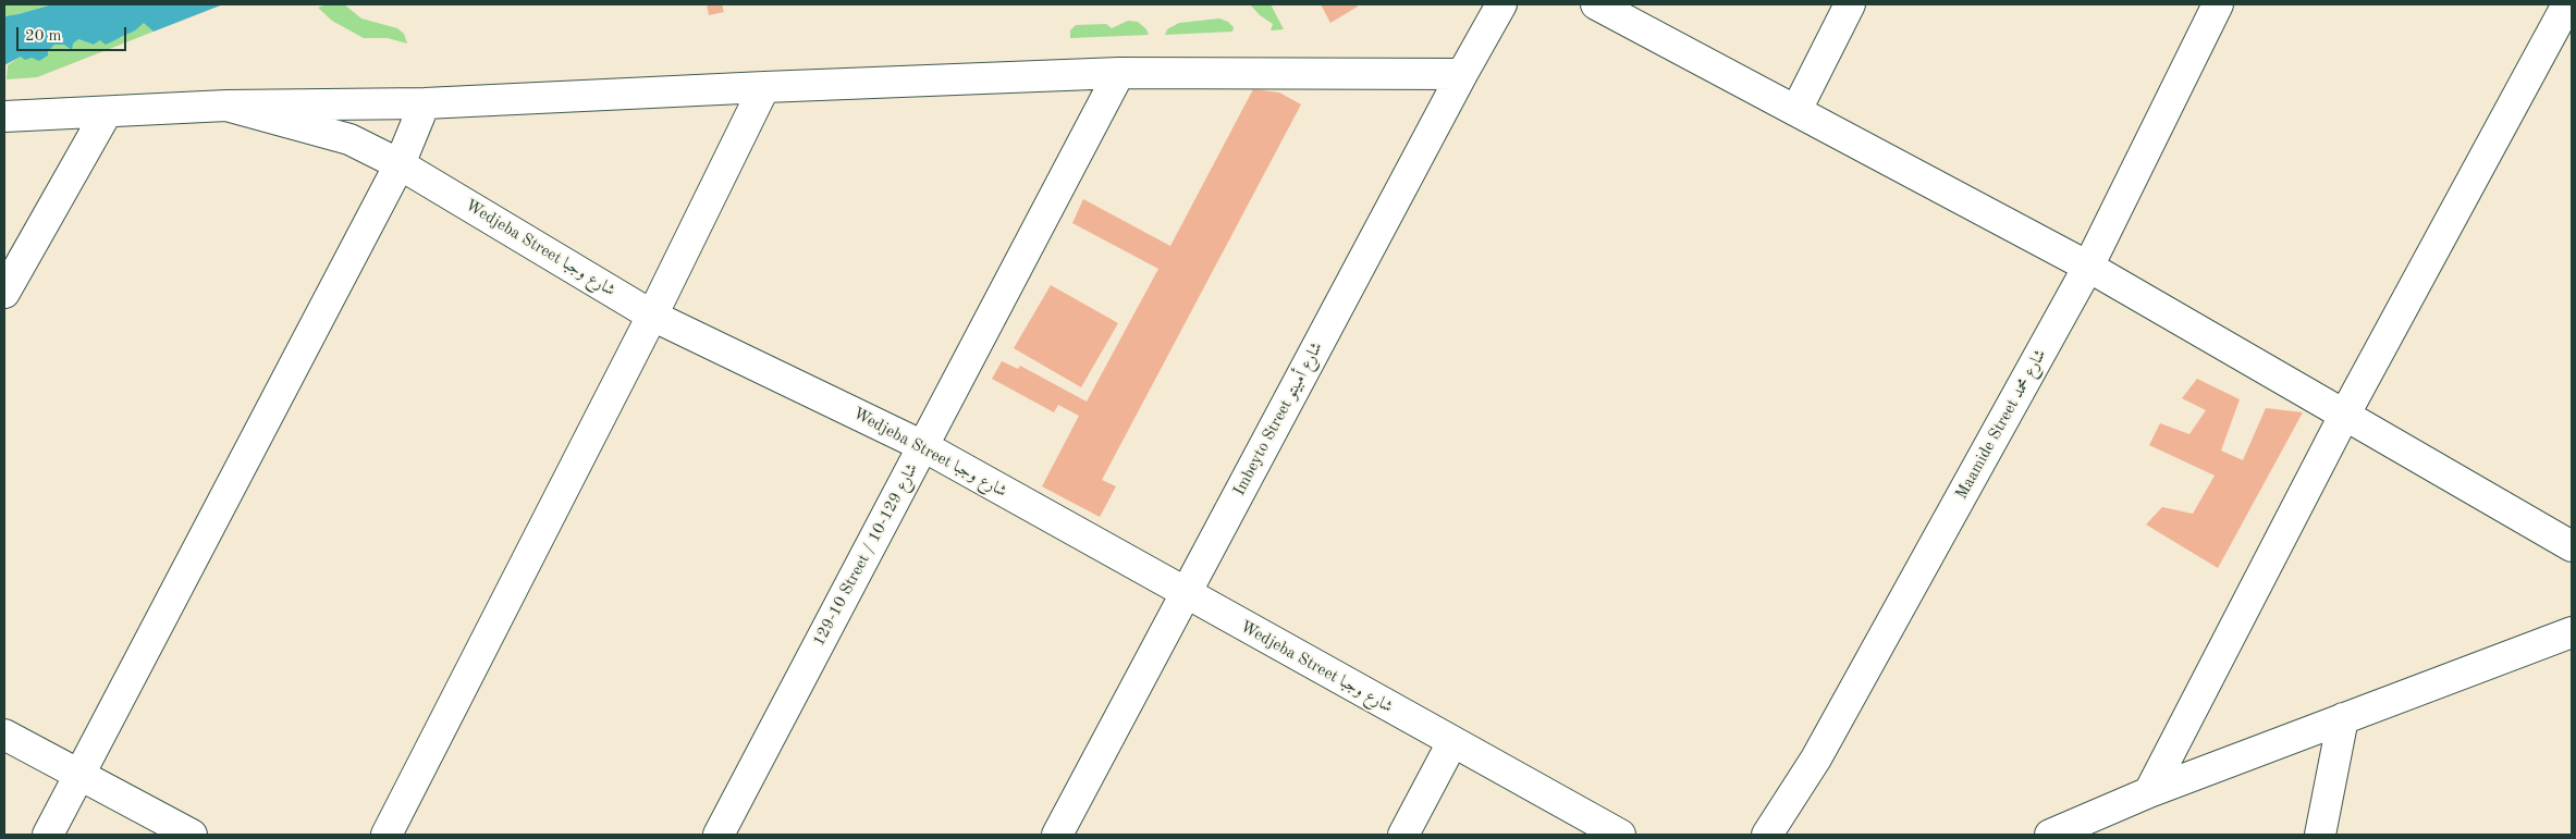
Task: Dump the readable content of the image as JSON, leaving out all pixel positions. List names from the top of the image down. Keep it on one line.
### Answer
{"streets":{"street":["Wedjeba Street شارع وجبا","Imbeyto Street شارع أمبيتو","Maamide Street شارع محمد","129-10 Street / شارع 129-10"]},"crossings":[["Wedjeba Street شارع وجبا","Imbeyto Street شارع أمبيتو"],["Wedjeba Street شارع وجبا","129-10 Street / شارع 129-10"]],"scale_bar":"20 m"}
